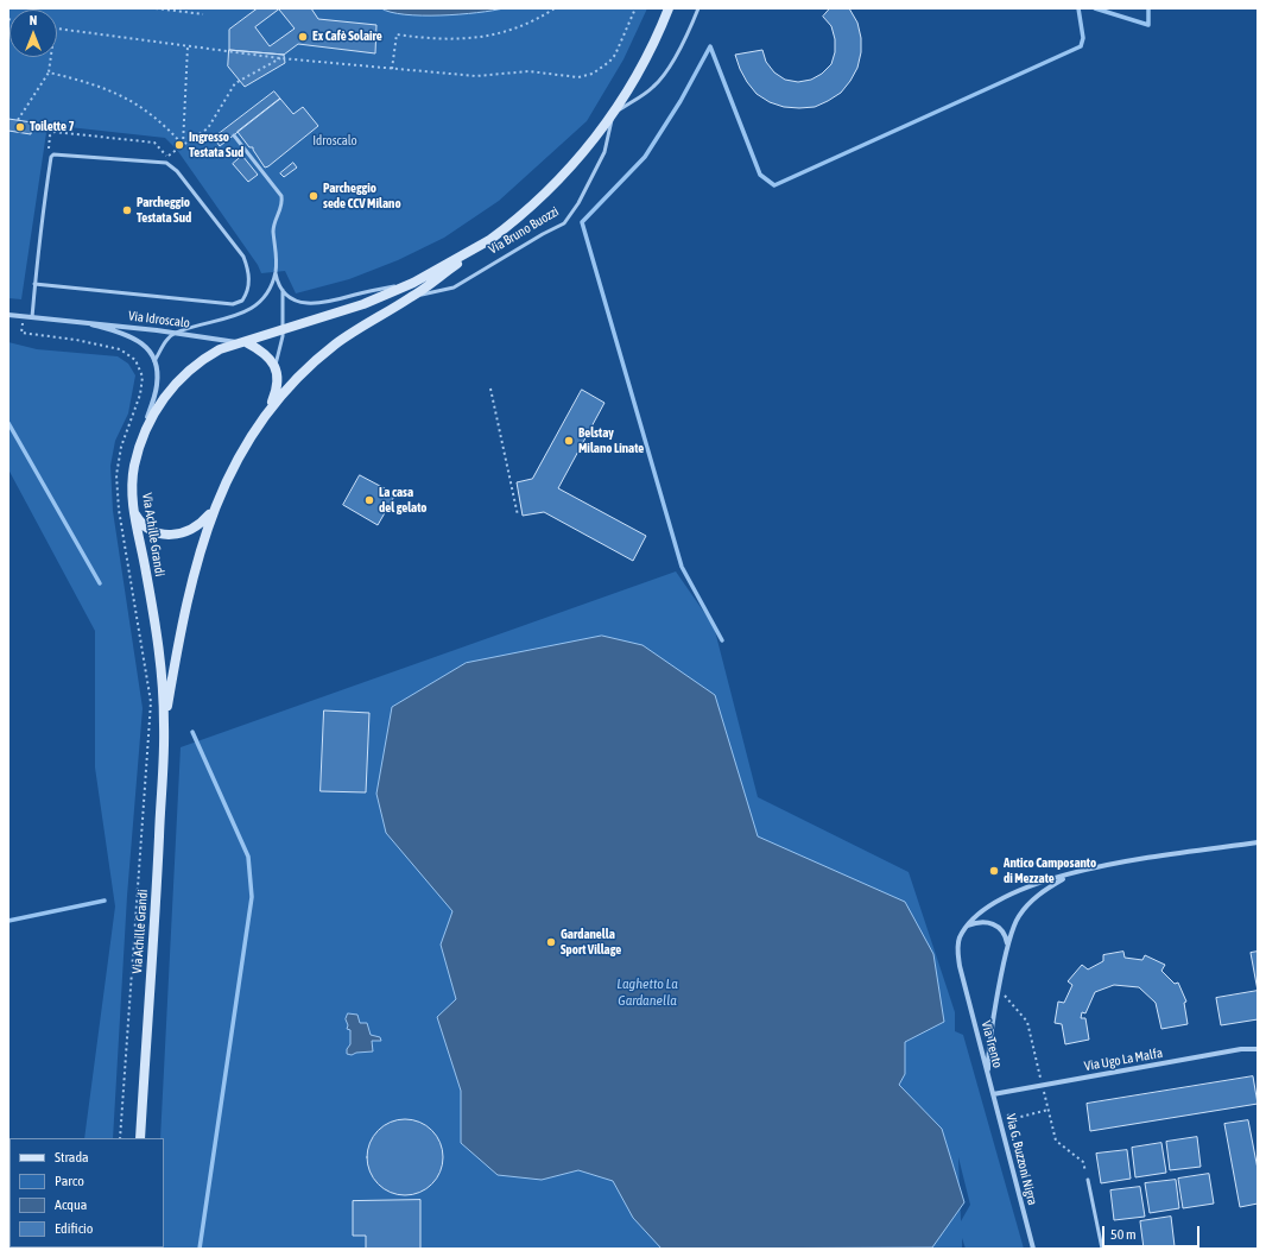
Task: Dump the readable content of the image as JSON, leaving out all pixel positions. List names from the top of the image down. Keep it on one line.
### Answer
{"streets":{"main road":["Via Bruno Buozzi","Via Achille Grandi"],"street":["Via Idroscalo","Via Trento","Via Ugo La Malfa","Via G. Buzzoni Nigra"]},"crossings":[["Via Bruno Buozzi","Via Idroscalo"],["Via Bruno Buozzi","Via Achille Grandi"],["Via Idroscalo","Via Achille Grandi"],["Via Trento","Via G. Buzzoni Nigra"],["Via Ugo La Malfa","Via G. Buzzoni Nigra"]],"water":["Laghetto La Gardanella"],"parks":["Idroscalo"],"places":["Ex Cafè Solaire","Toilette 7","Ingresso Testata Sud","Parcheggio sede CCV Milano","Parcheggio Testata Sud","Belstay Milano Linate","La casa del gelato","Antico Camposanto di Mezzate","Gardanella Sport Village"],"legend":["Strada","Parco","Acqua","Edificio"],"scale_bar":"50 m","north":"top"}
